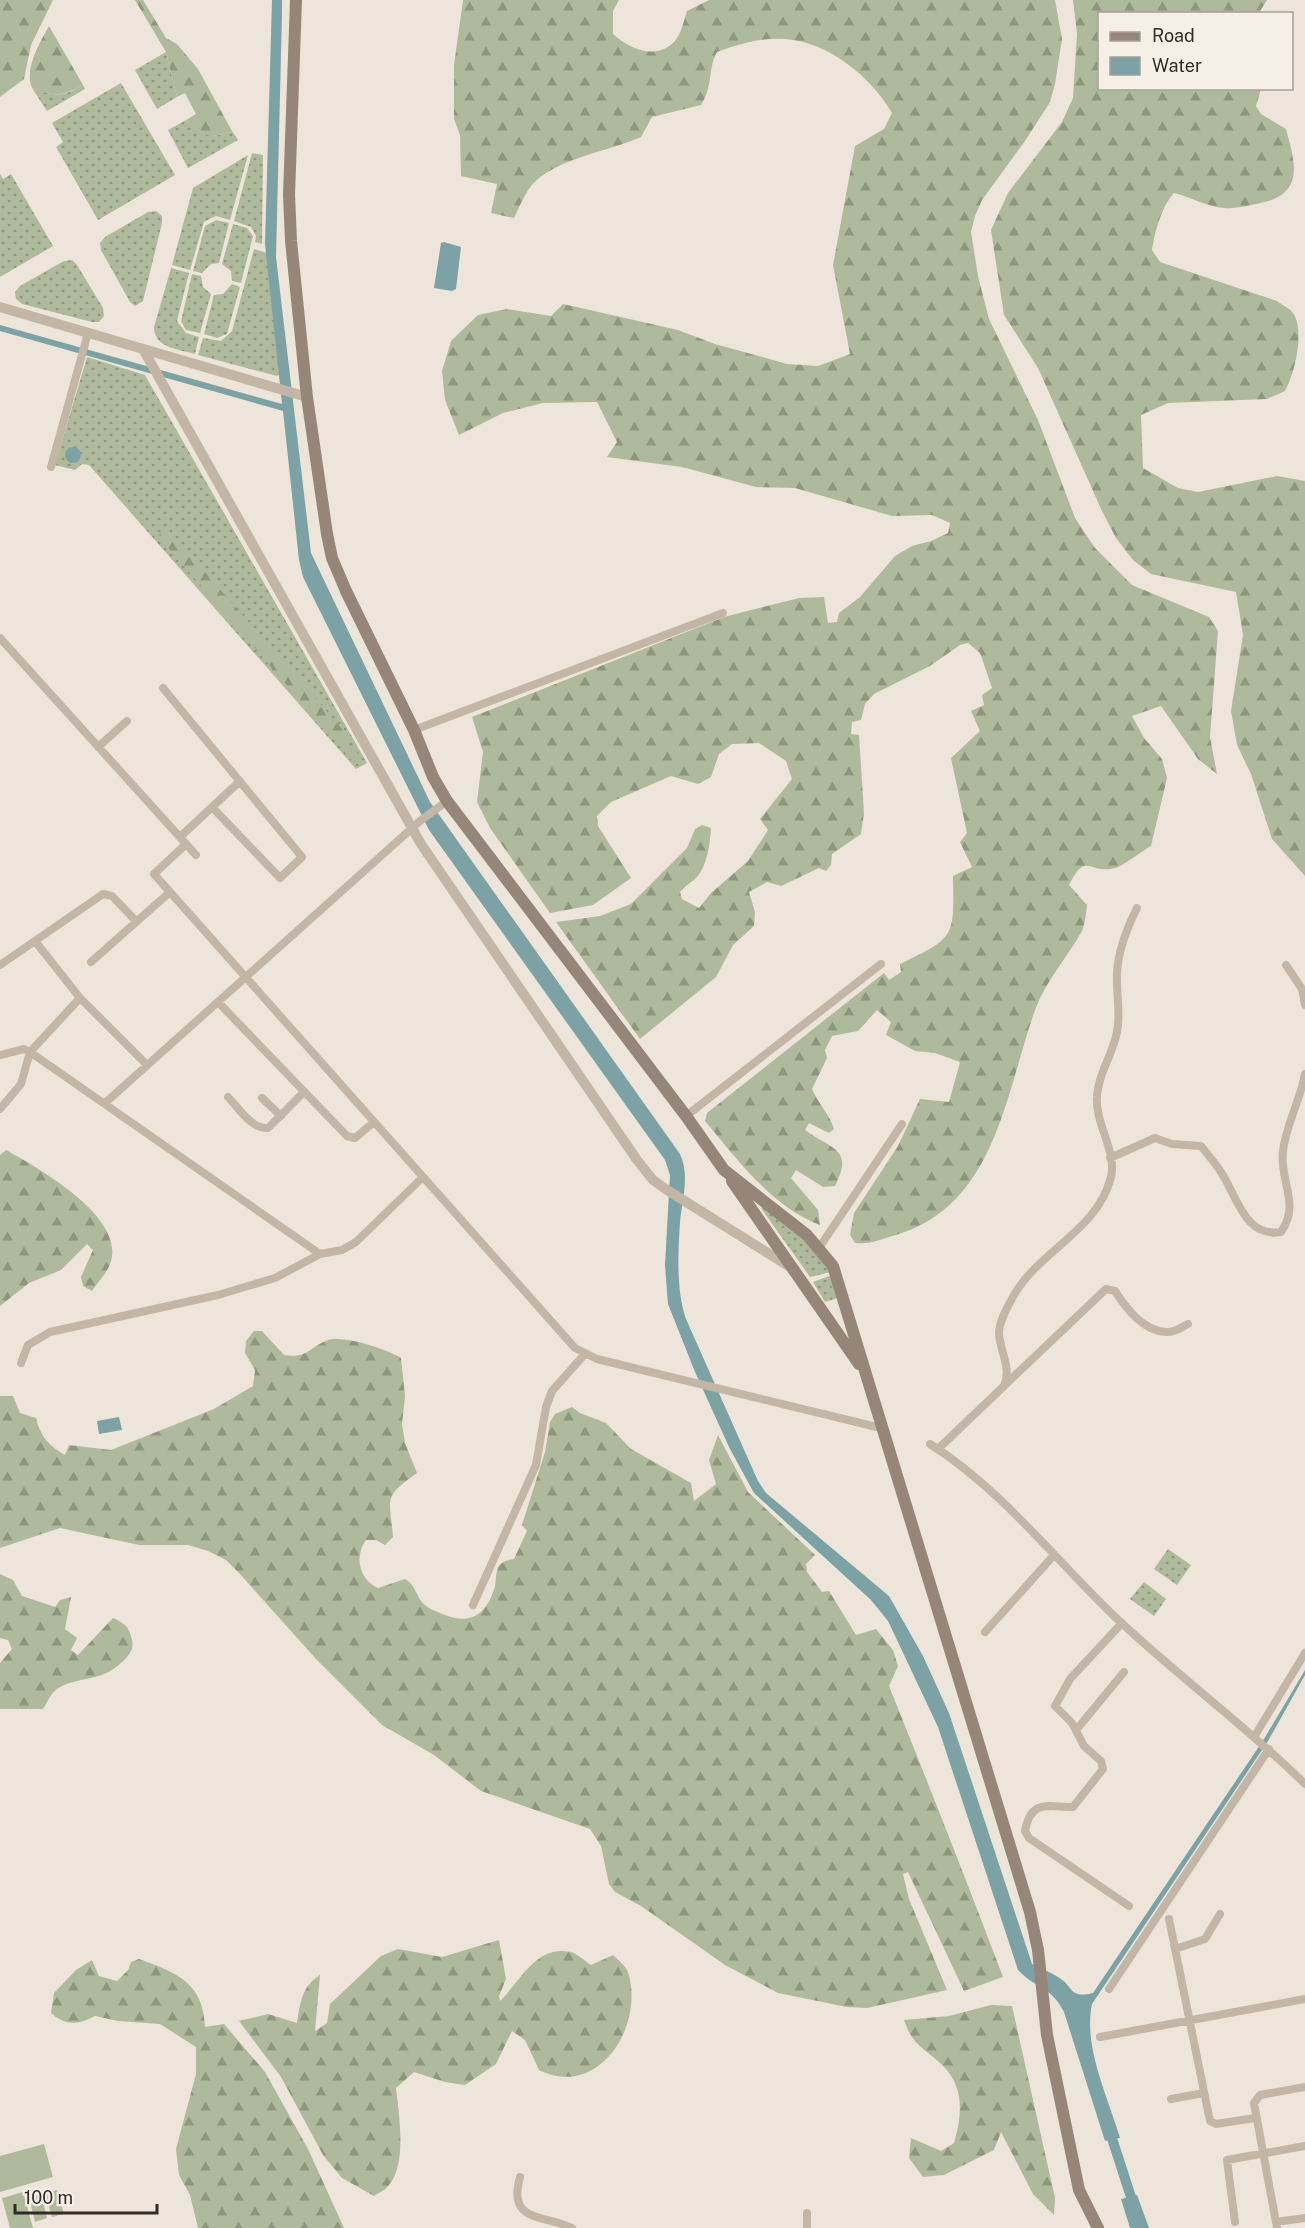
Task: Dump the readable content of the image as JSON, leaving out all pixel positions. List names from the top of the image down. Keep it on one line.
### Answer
{"legend":["Road","Water"],"scale_bar":"100 m"}
